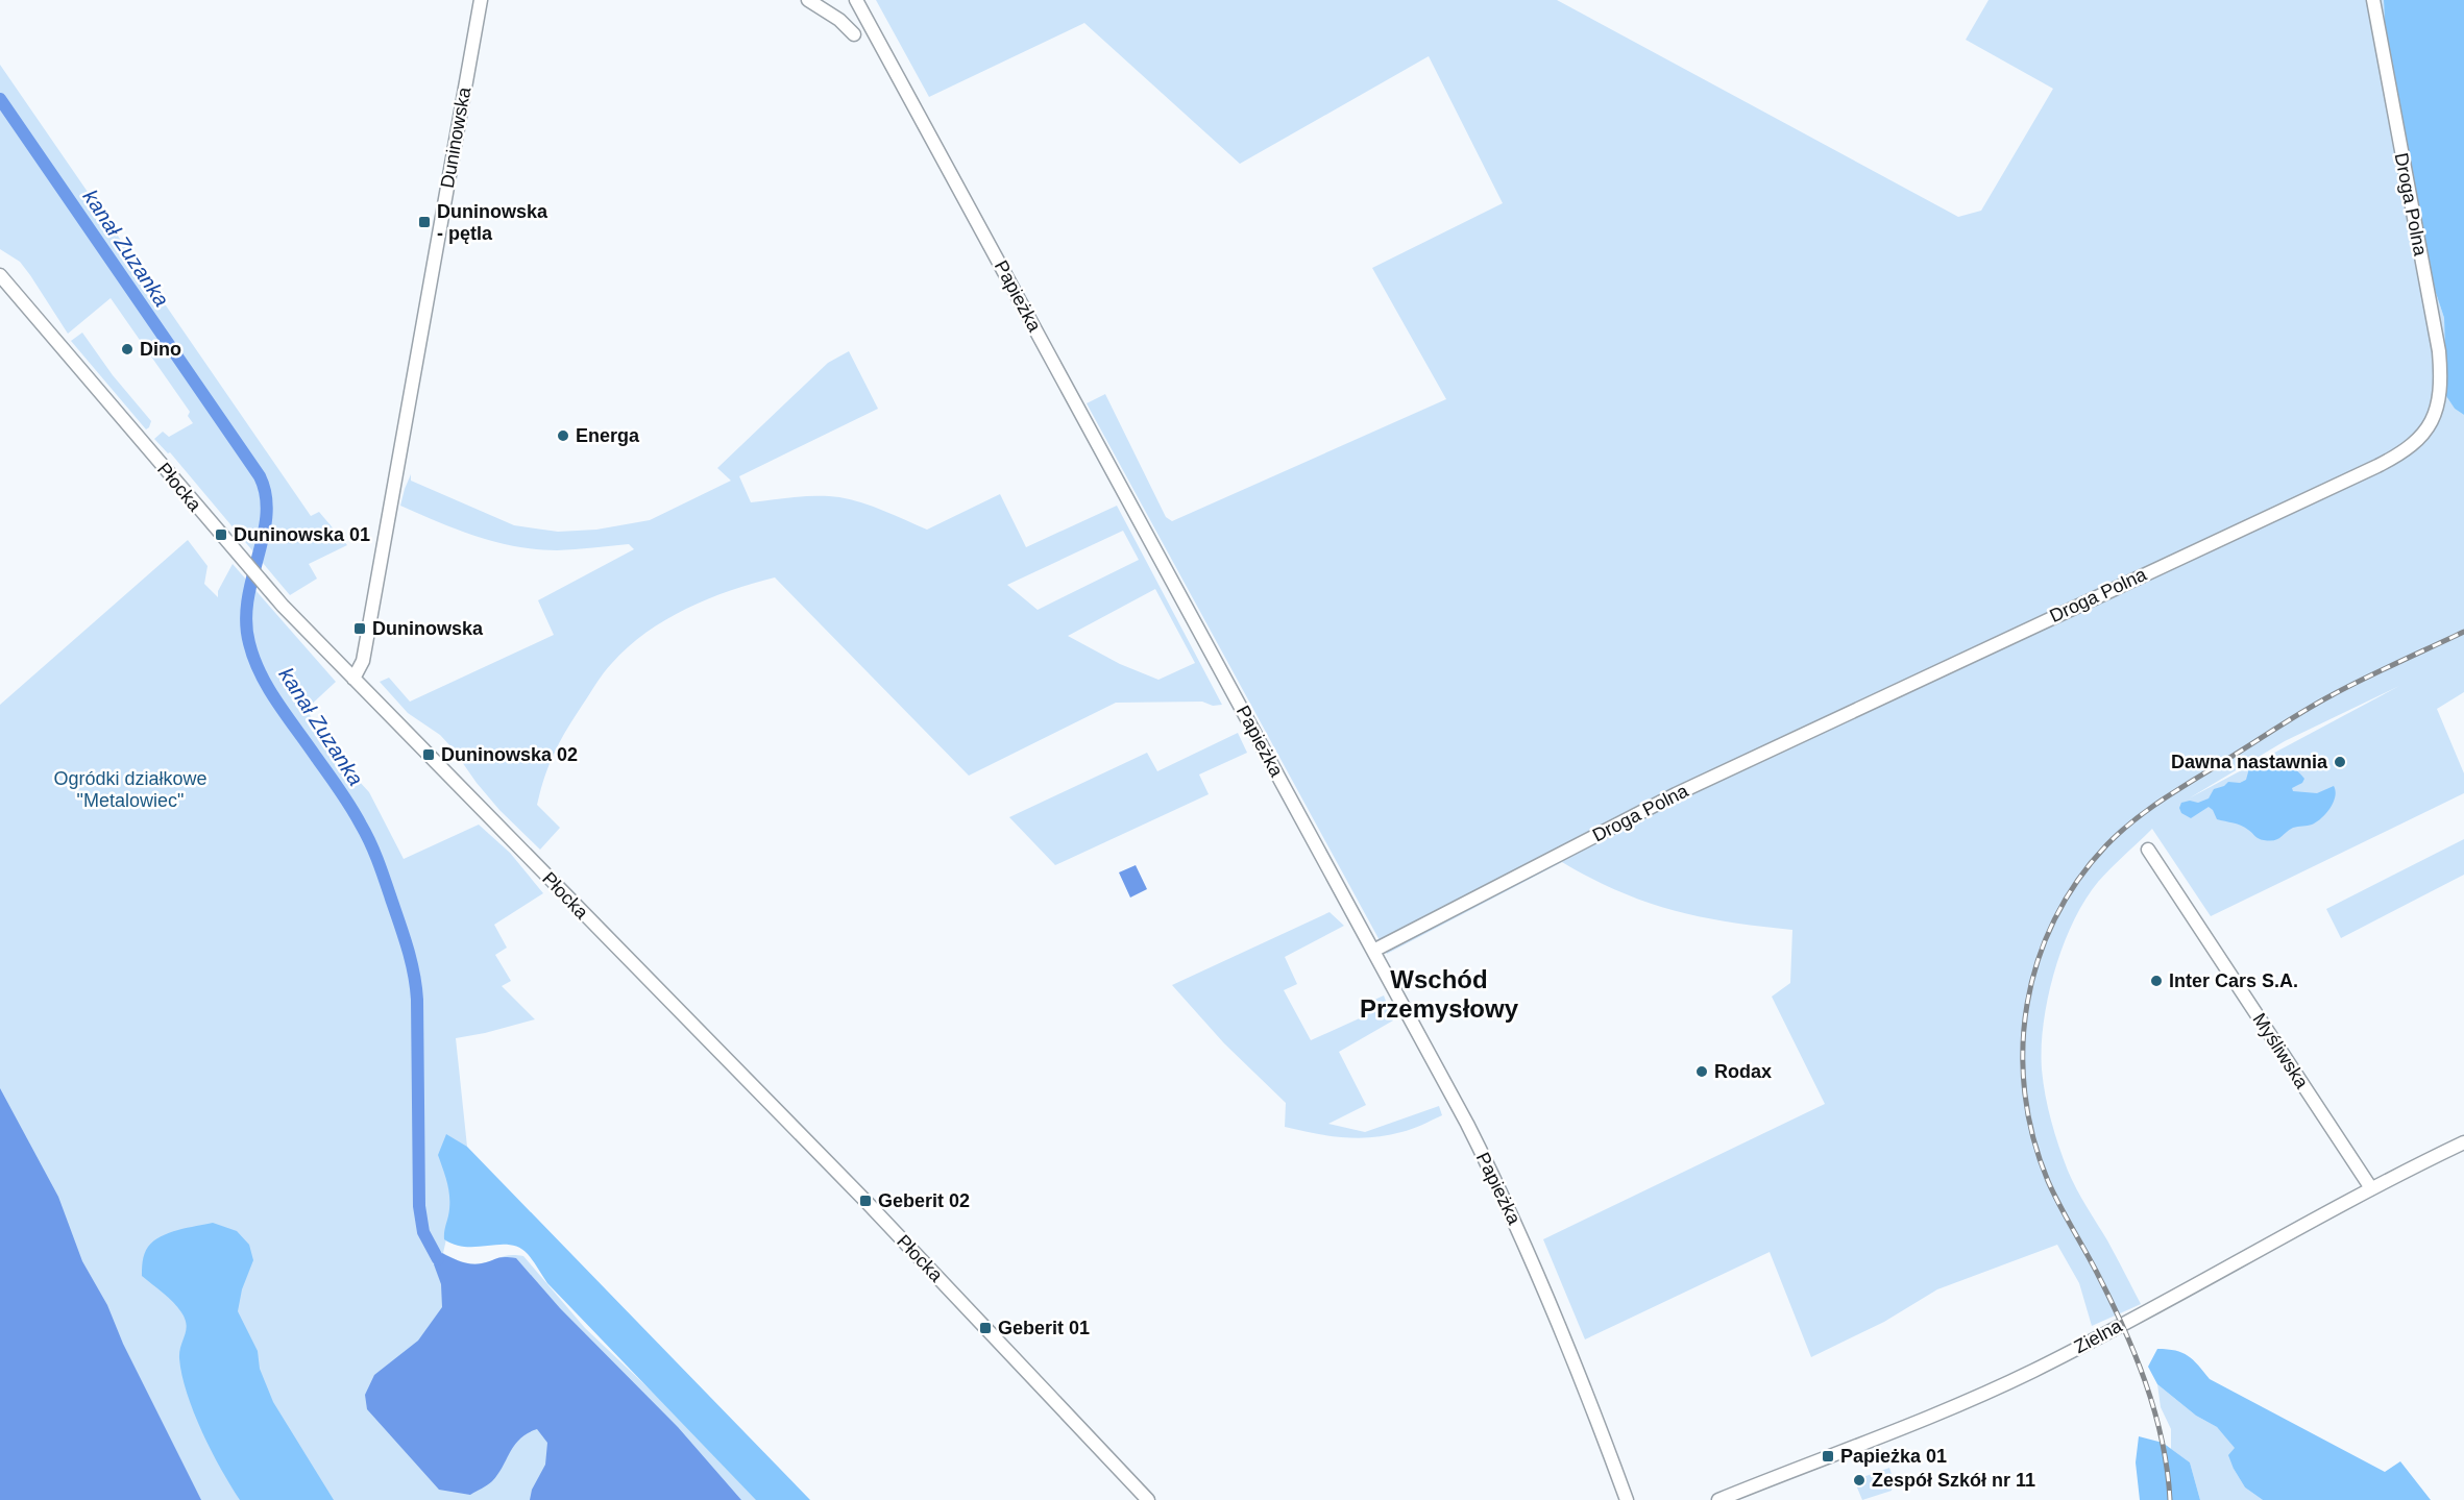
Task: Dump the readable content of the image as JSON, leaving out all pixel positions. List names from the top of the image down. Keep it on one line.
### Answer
{"streets":{"street":["Duninowska","Droga Polna","Papieżka","Płocka","Myśliwska","Zielna"]},"crossings":[["Duninowska","Płocka"],["Droga Polna","Papieżka"],["Myśliwska","Zielna"]],"districts":["Wschód Przemysłowy"],"water":["kanał Zuzanka"],"parks":["Ogródki działkowe \"Metalowiec\""],"places":{"transit":["Duninowska - pętla","Duninowska 01","Duninowska","Duninowska 02","Geberit 02","Geberit 01","Papieżka 01"],"other":["Dino","Energa","Dawna nastawnia","Inter Cars S.A.","Rodax","Zespół Szkół nr 11"]}}
